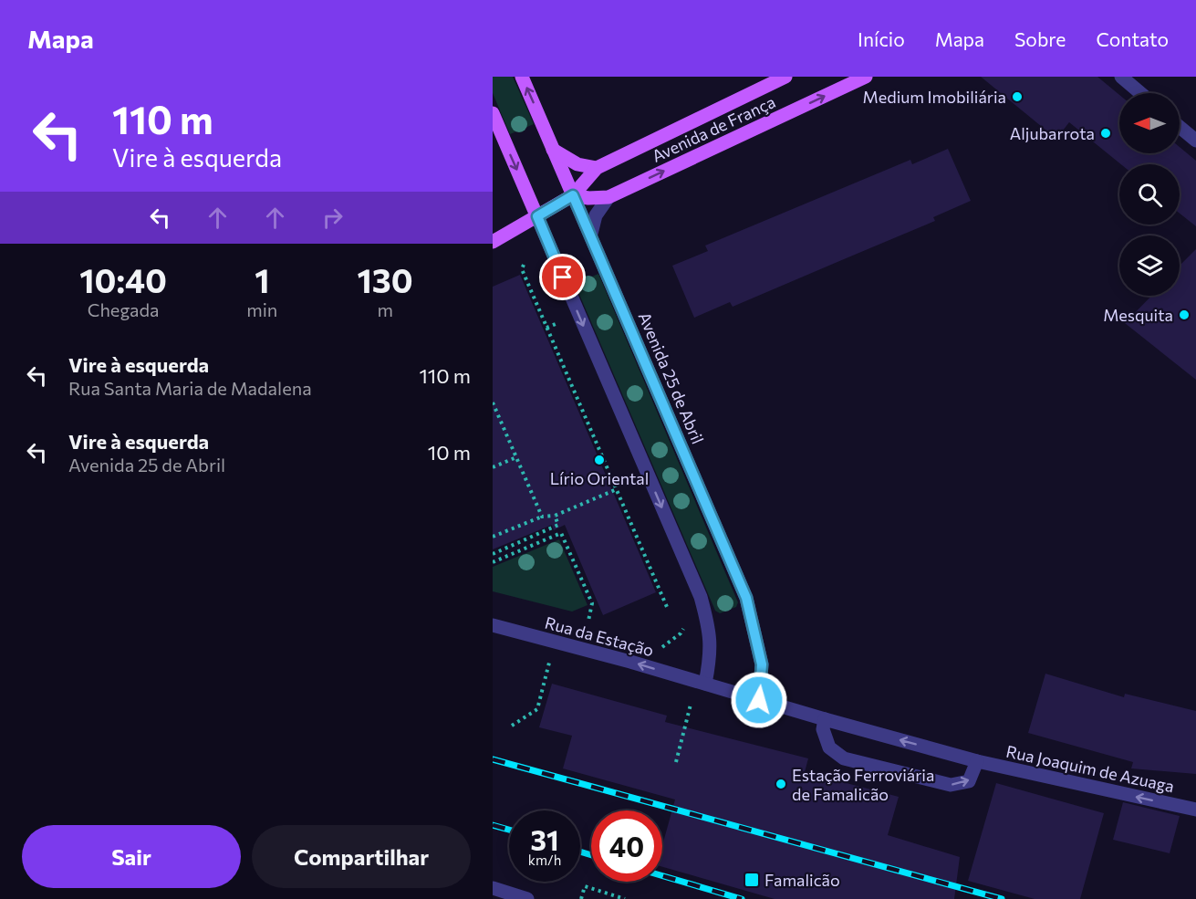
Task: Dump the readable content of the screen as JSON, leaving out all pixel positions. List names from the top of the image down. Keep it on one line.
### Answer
{"streets":{"main road":["Avenida de França","Avenida 25 de Abril"],"street":["Rua da Estação","Rua Joaquim de Azuaga"]},"crossings":[["Avenida de França","Avenida 25 de Abril"],["Avenida 25 de Abril","Rua da Estação"],["Rua da Estação","Rua Joaquim de Azuaga"]],"one_way":["Rua da Estação","Rua Joaquim de Azuaga"],"places":{"other":["Medium Imobiliária","Aljubarrota","Mesquita","Lírio Oriental","Estação Ferroviária de Famalicão"],"transit":["Famalicão"]},"north":"left","page":{"header":"Mapa","nav":["Início","Mapa","Sobre","Contato"],"turn":["110 m","Vire à esquerda"],"eta":["10:40","Chegada","1","min","130","m"],"list":[{"name":"Vire à esquerda","note":"Rua Santa Maria de Madalena","value":"110 m"},{"name":"Vire à esquerda","note":"Avenida 25 de Abril","value":"10 m"}],"speed":"31 km/h","limit":"40","buttons":["Sair","Compartilhar"]}}
